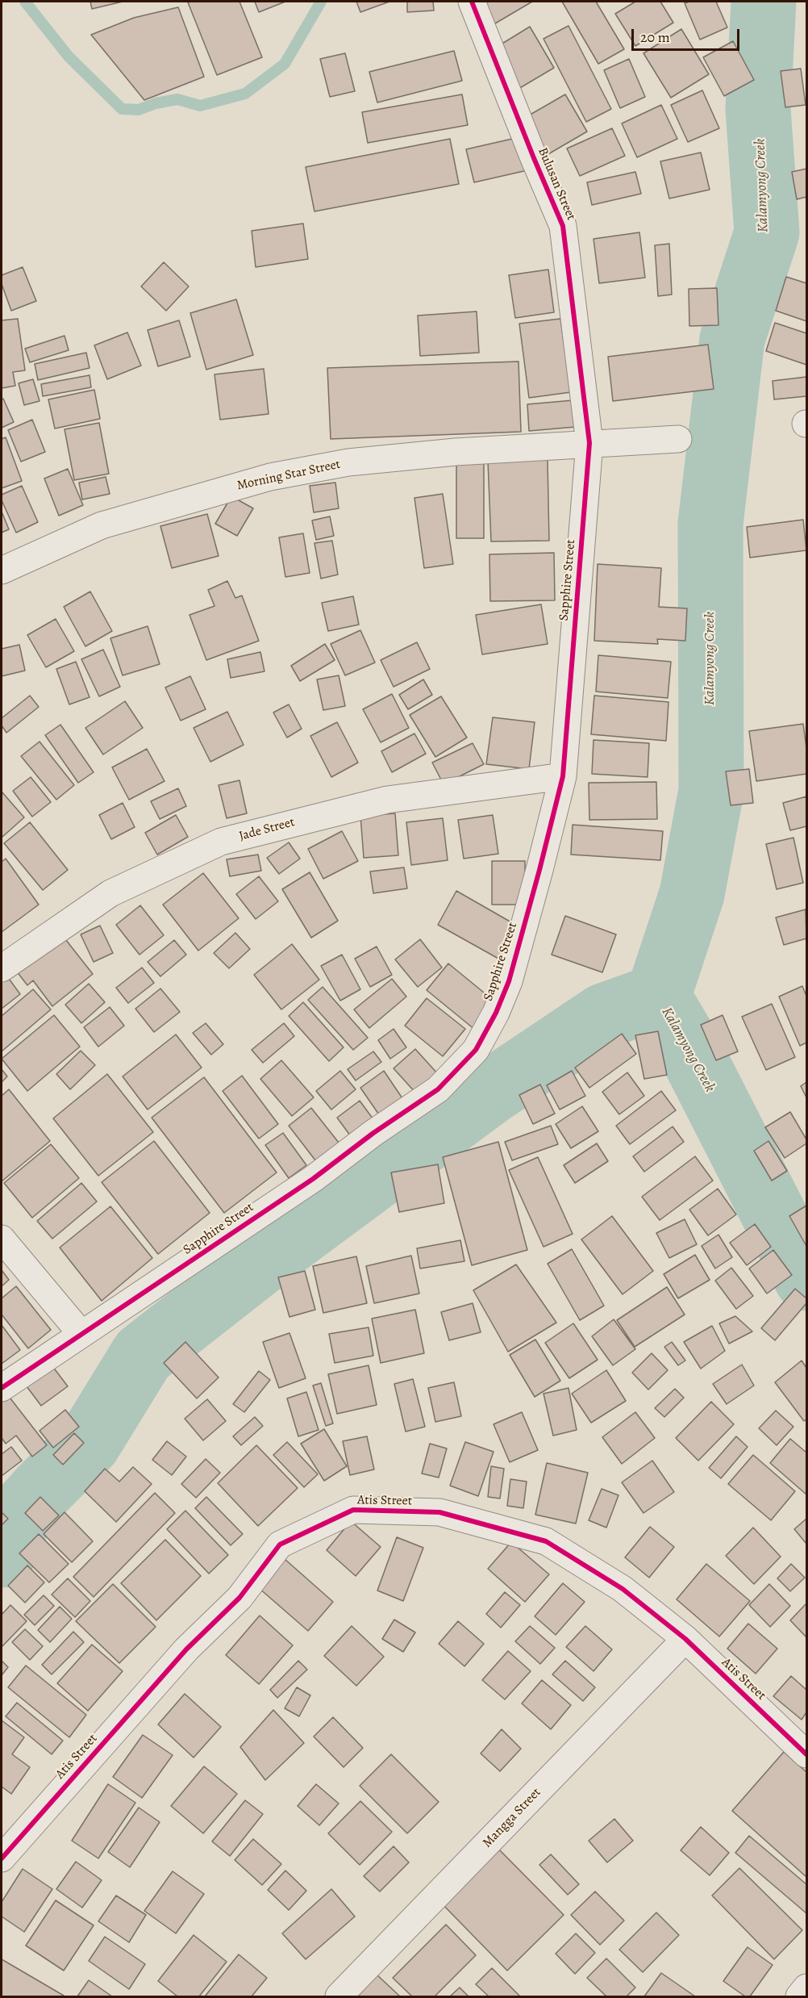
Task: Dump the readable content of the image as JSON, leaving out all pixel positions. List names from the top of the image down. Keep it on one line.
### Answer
{"streets":{"street":["Bulusan Street","Morning Star Street","Sapphire Street","Jade Street","Atis Street","Mangga Street"]},"crossings":[["Bulusan Street","Morning Star Street"],["Bulusan Street","Sapphire Street"],["Morning Star Street","Sapphire Street"],["Sapphire Street","Jade Street"],["Atis Street","Mangga Street"]],"water":["Kalamyong Creek"],"scale_bar":"20 m"}
